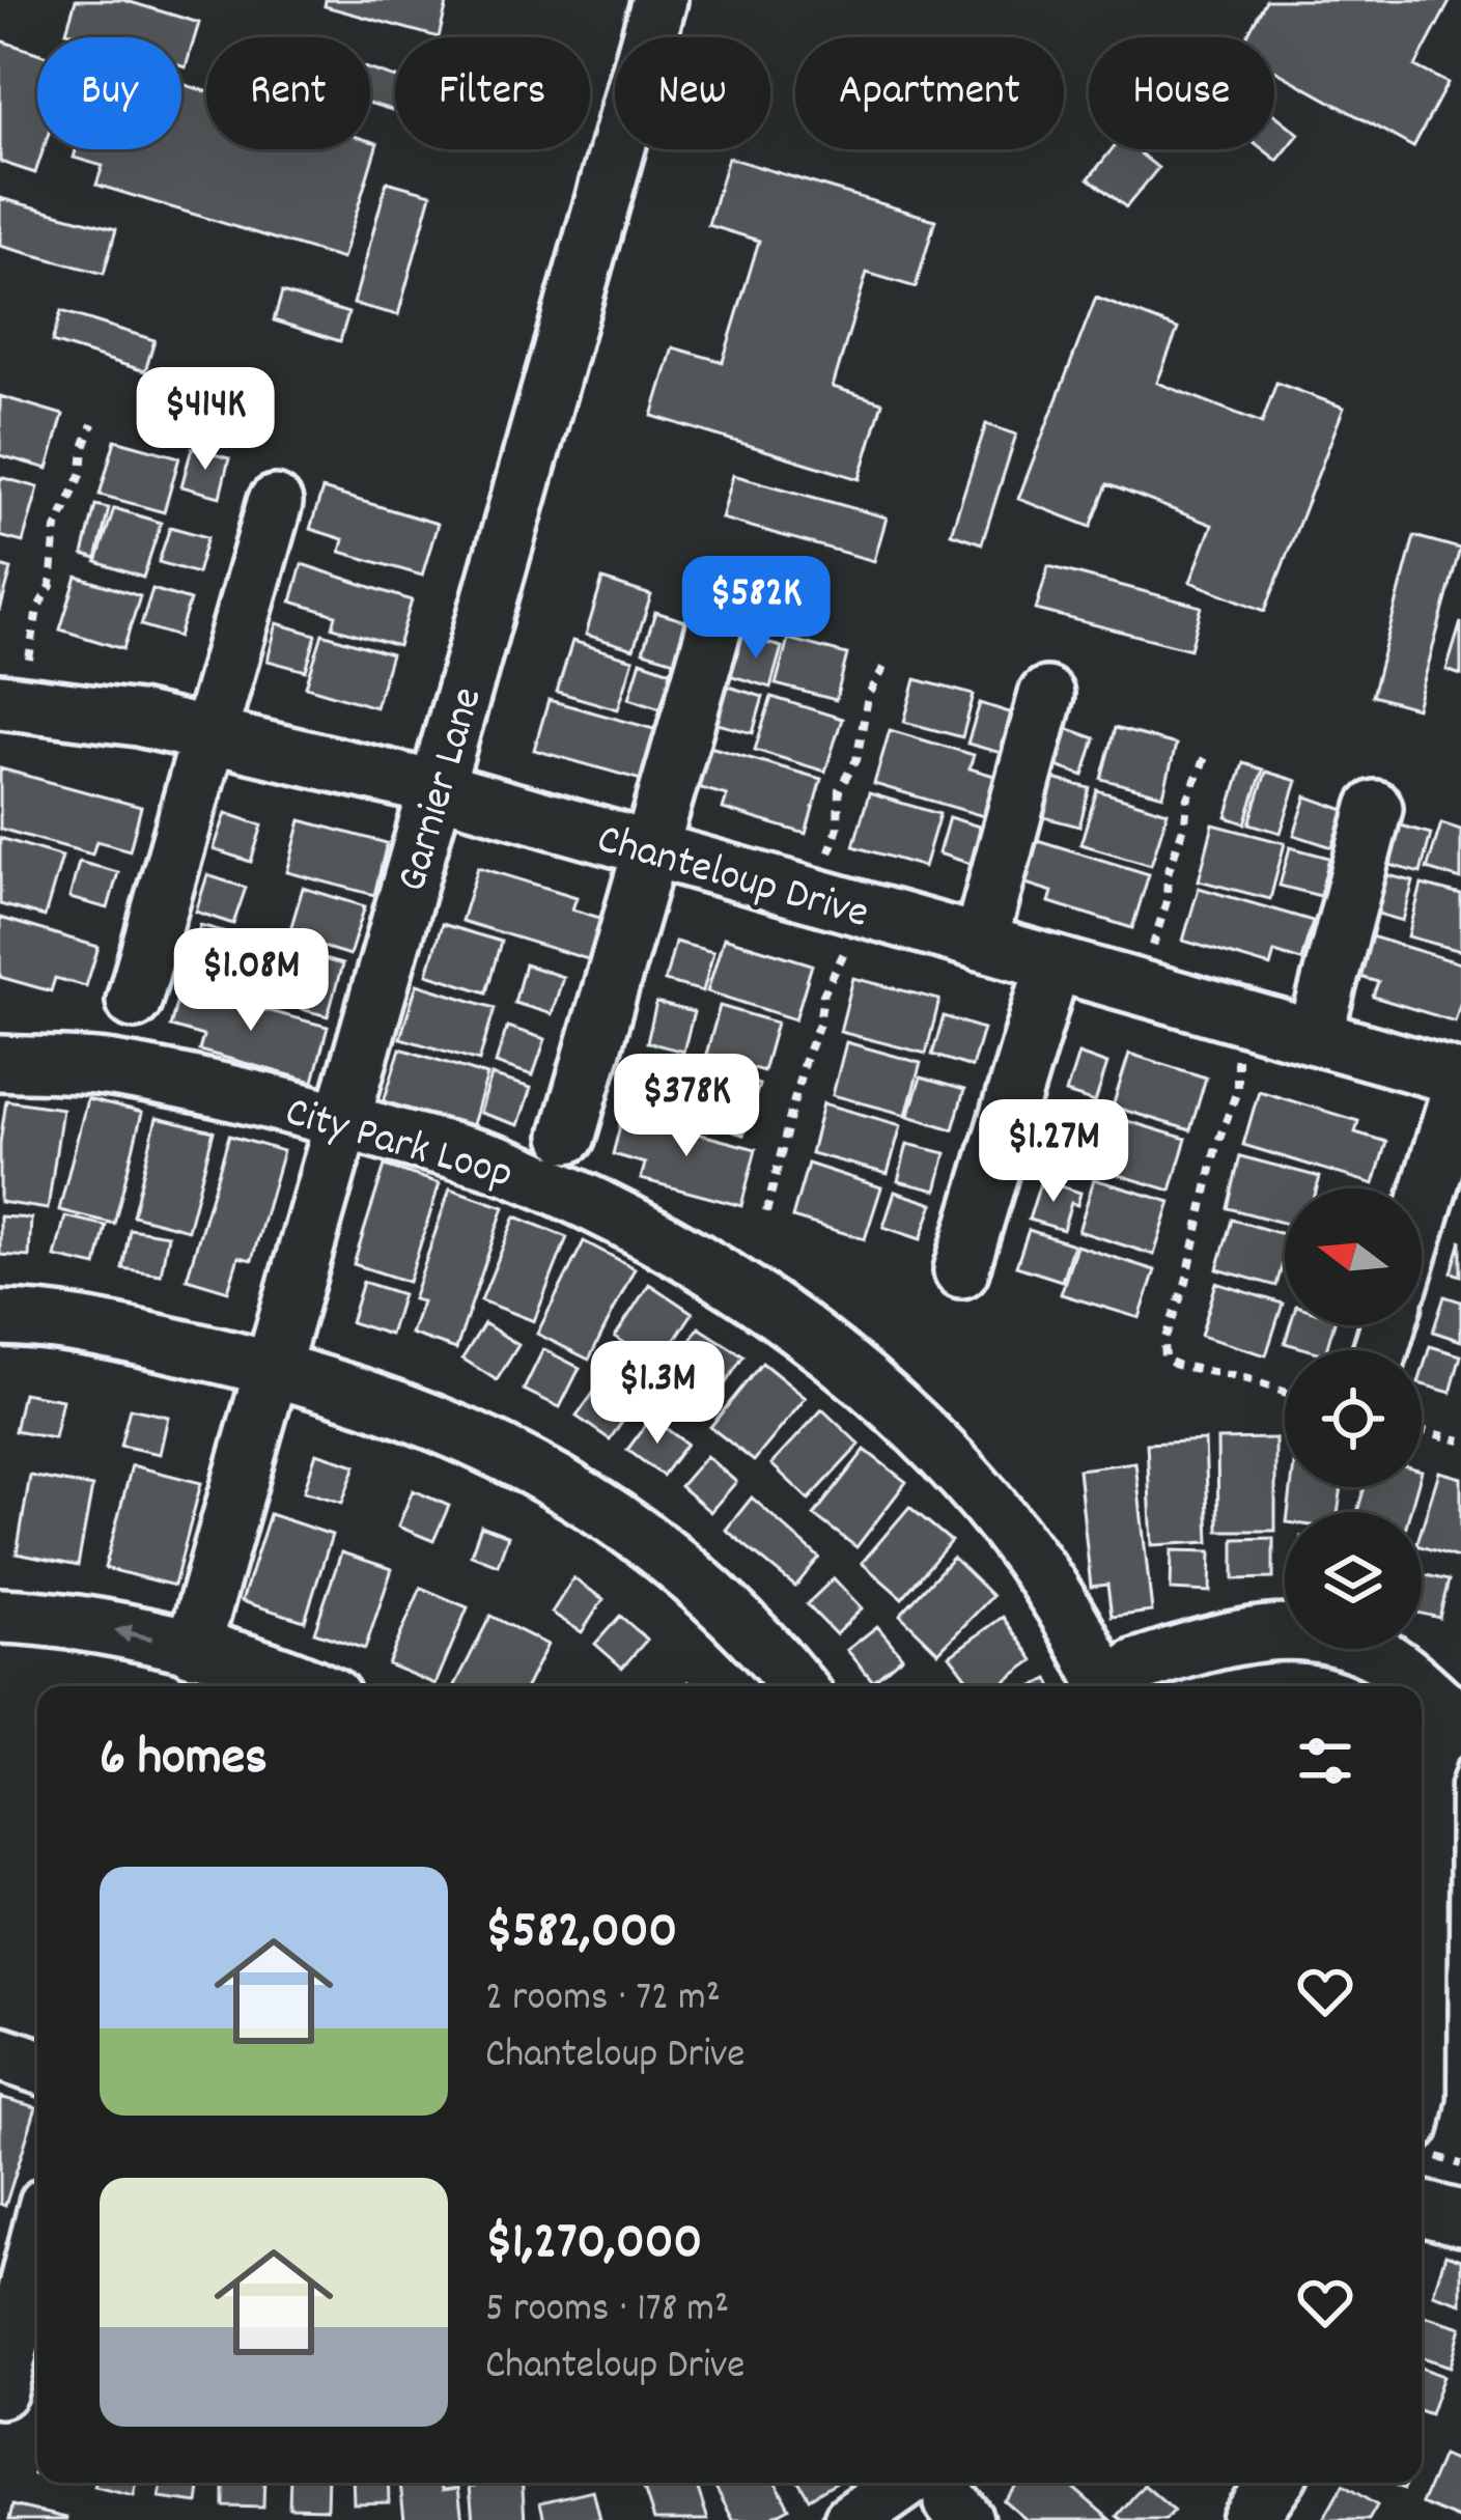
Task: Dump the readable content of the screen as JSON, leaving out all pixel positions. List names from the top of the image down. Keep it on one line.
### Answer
{"streets":{"street":["Garnier Lane","Chanteloup Drive","City Park Loop"]},"crossings":[["Garnier Lane","Chanteloup Drive"],["Garnier Lane","City Park Loop"]],"north":"left","page":{"chip":["Buy","Rent","Filters","New","Apartment","House"],"price":["$414K","$582K","$1.08M","$378K","$1.27M","$1.3M"],"heading":"6 homes","list":[{"name":"$582,000","note":"2 rooms · 72 m² · Chanteloup Drive"},{"name":"$1,270,000","note":"5 rooms · 178 m² · Chanteloup Drive"}]}}
